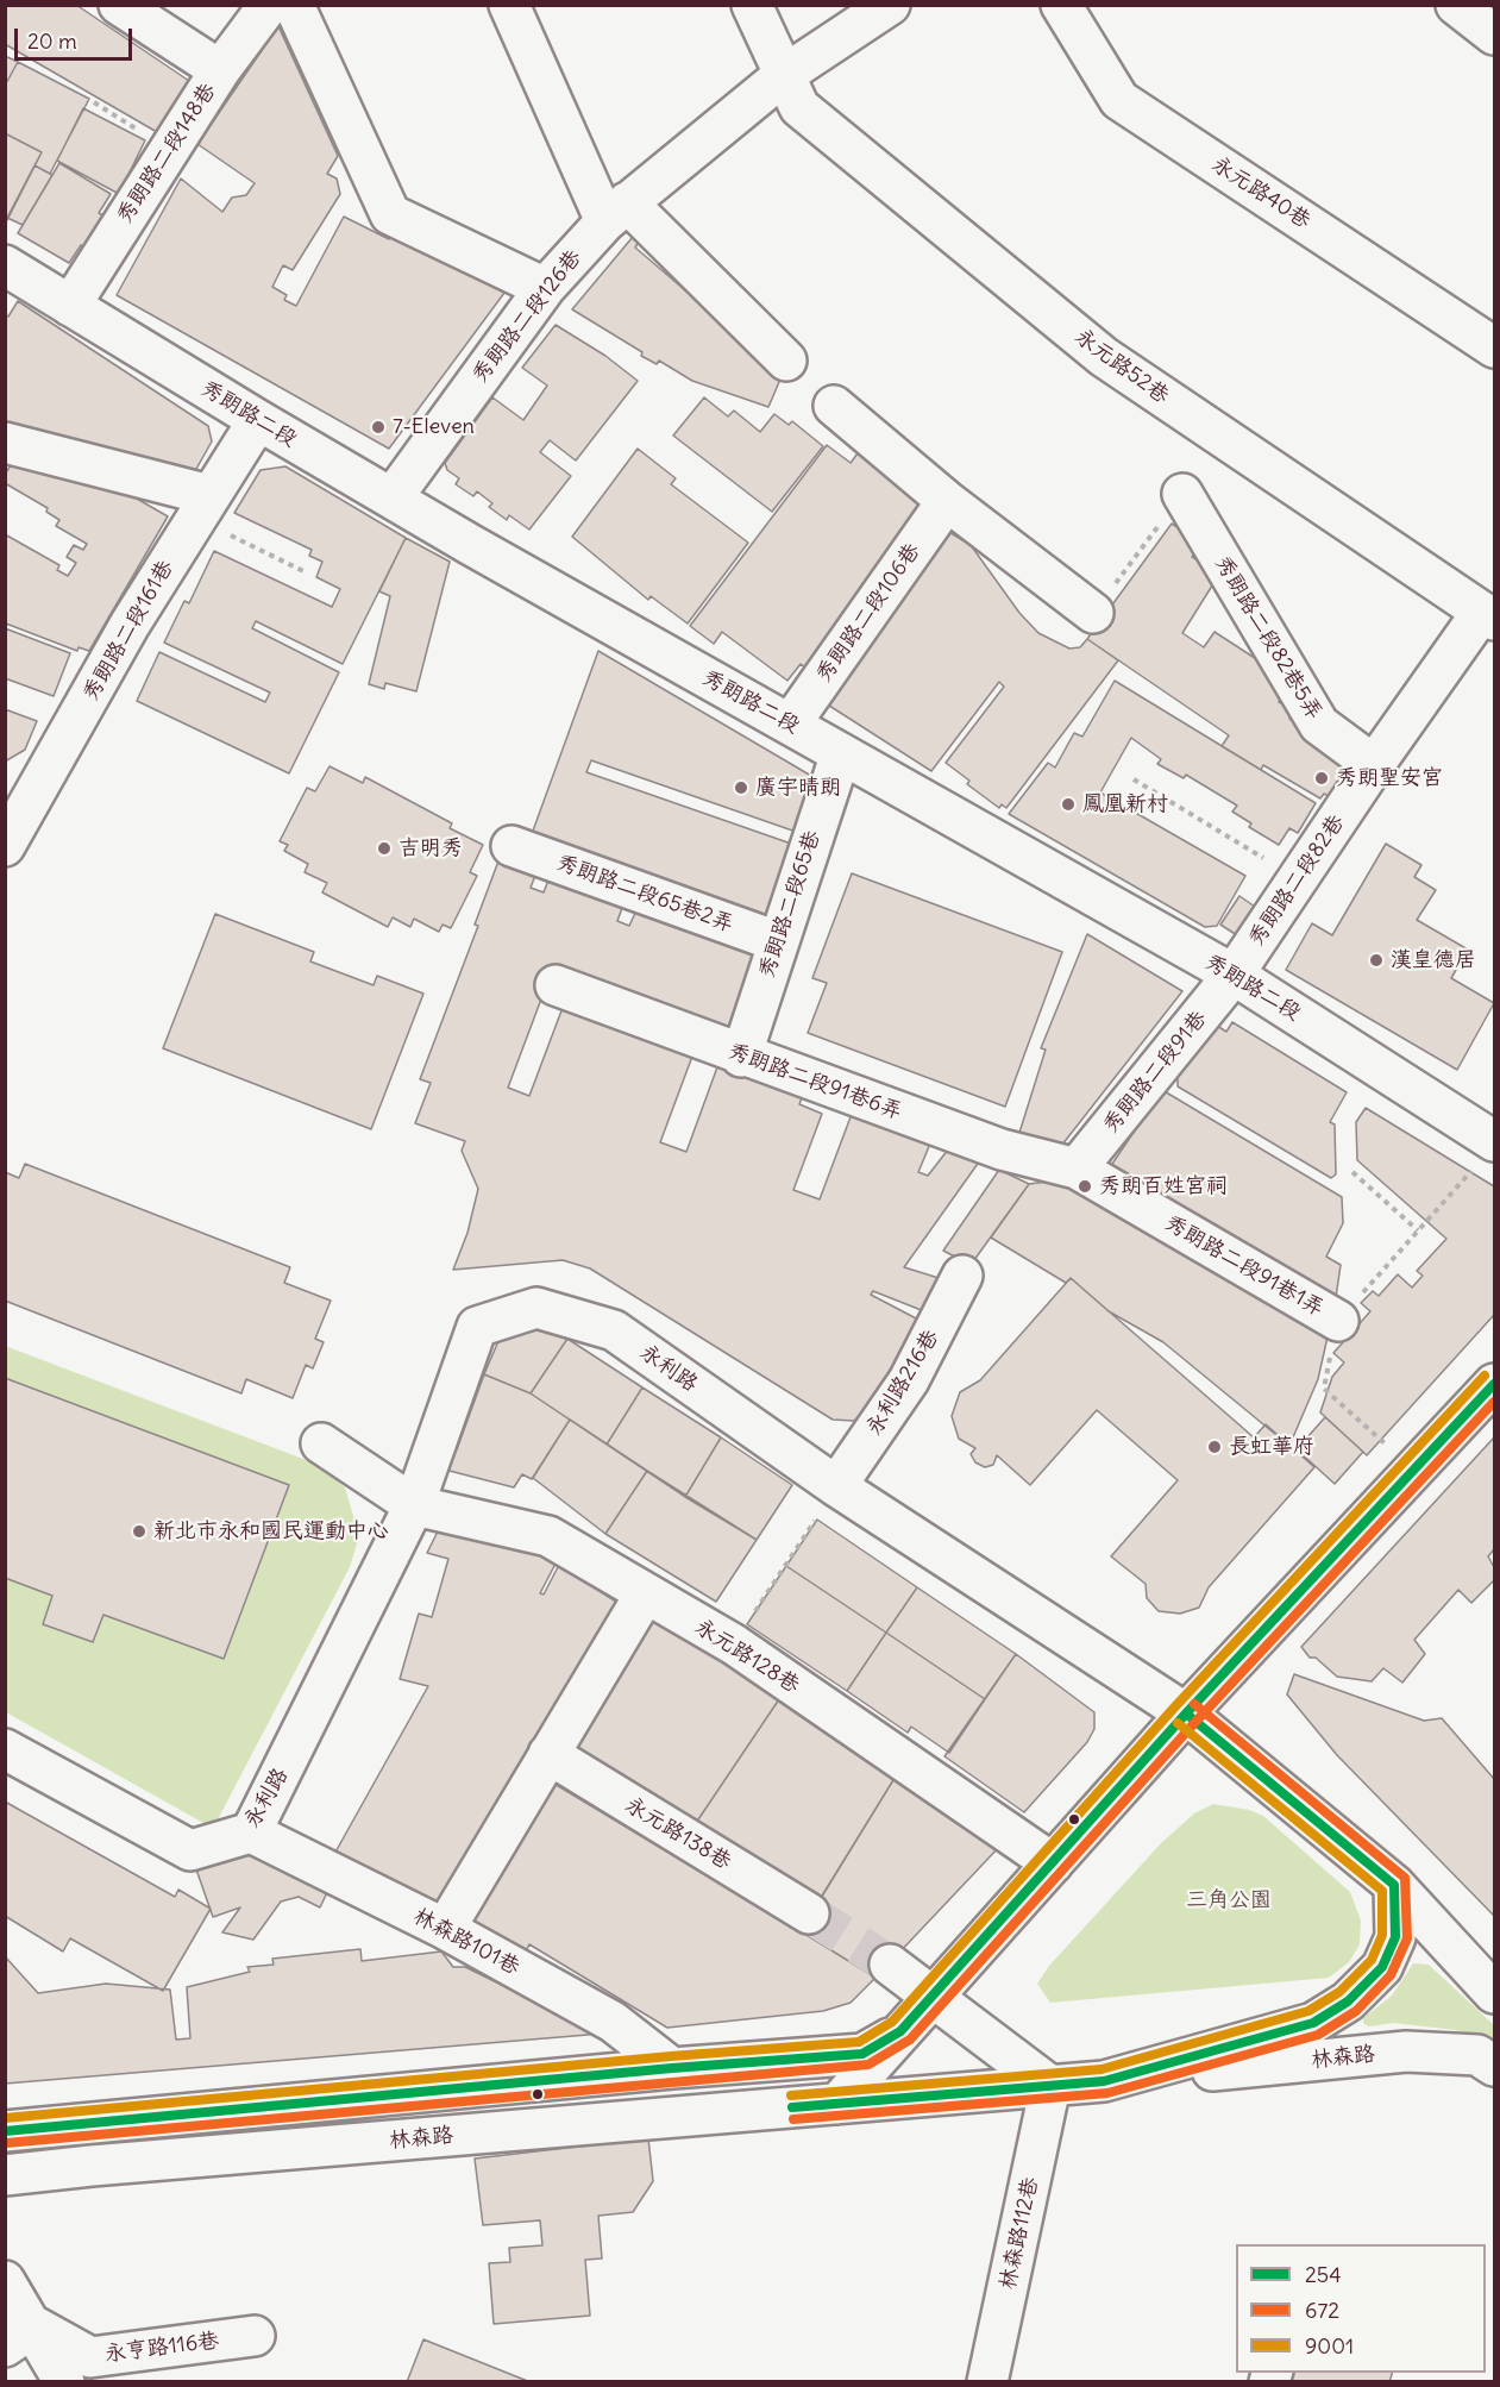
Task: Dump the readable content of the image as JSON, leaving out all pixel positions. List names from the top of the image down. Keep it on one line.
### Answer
{"streets":{"street":["秀朗路二段148巷","永元路40巷","秀朗路二段126巷","永元路52巷","秀朗路二段","秀朗路二段106巷","秀朗路二段161巷","秀朗路二段82巷5弄","秀朗路二段82巷","秀朗路二段65巷2弄","秀朗路二段65巷","秀朗路二段91巷","秀朗路二段91巷6弄","秀朗路二段91巷1弄","永利路","永利路216巷","永元路128巷","永元路138巷","林森路101巷","林森路","林森路112巷","永亨路116巷"]},"crossings":[["秀朗路二段148巷","秀朗路二段"],["秀朗路二段126巷","永元路52巷"],["秀朗路二段126巷","秀朗路二段"],["永元路52巷","秀朗路二段82巷"],["秀朗路二段","秀朗路二段106巷"],["秀朗路二段","秀朗路二段161巷"],["秀朗路二段","秀朗路二段82巷"],["秀朗路二段","秀朗路二段65巷"],["秀朗路二段","秀朗路二段91巷"],["秀朗路二段82巷5弄","秀朗路二段82巷"],["秀朗路二段82巷","秀朗路二段91巷"],["秀朗路二段65巷2弄","秀朗路二段65巷"],["秀朗路二段65巷","秀朗路二段91巷6弄"],["秀朗路二段91巷","秀朗路二段91巷6弄"],["秀朗路二段91巷","秀朗路二段91巷1弄"],["秀朗路二段91巷6弄","秀朗路二段91巷1弄"],["永利路","永利路216巷"],["永利路","永元路128巷"],["永利路","林森路101巷"],["林森路","林森路112巷"]],"parks":["三角公園"],"places":["7-Eleven","秀朗聖安宮","廣宇晴朗","鳳凰新村","吉明秀","漢皇德居","秀朗百姓宮祠","長虹華府","新北市永和國民運動中心"],"lines":["transit line 9001","transit line 254","transit line 672"],"legend":["254","672","9001"],"scale_bar":"20 m"}
